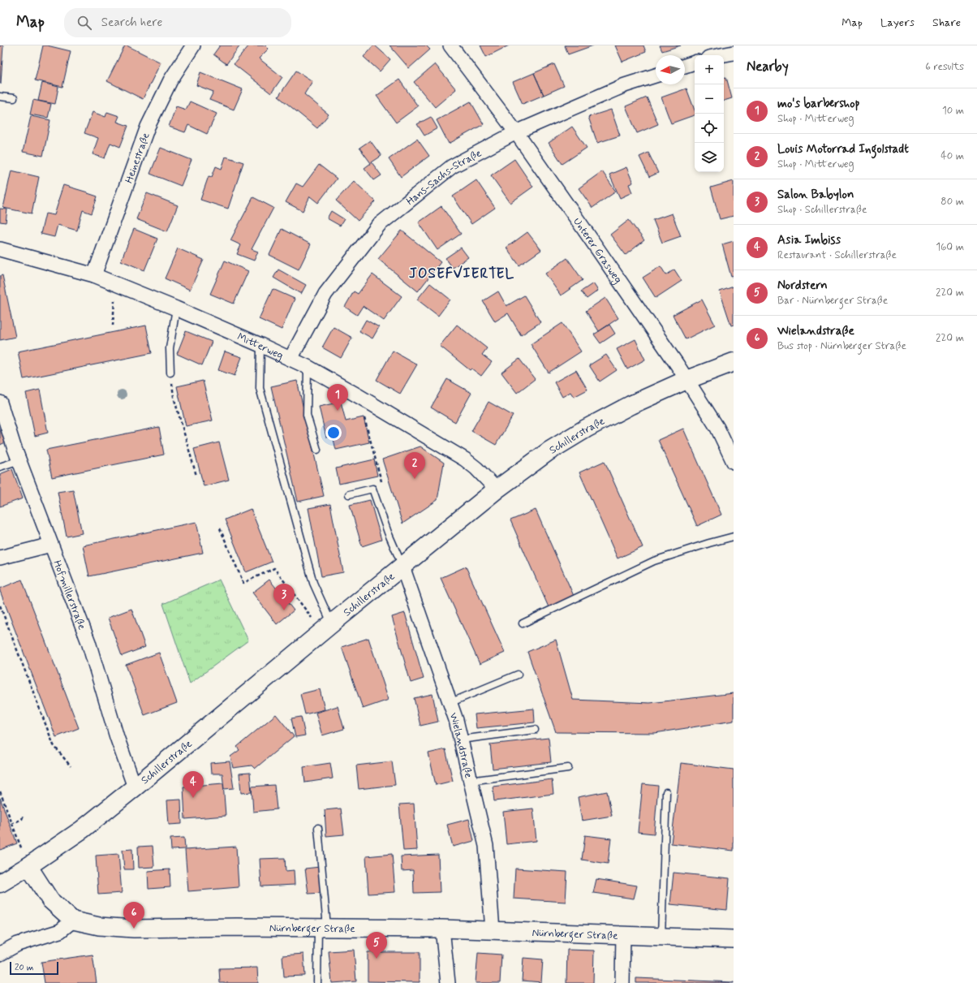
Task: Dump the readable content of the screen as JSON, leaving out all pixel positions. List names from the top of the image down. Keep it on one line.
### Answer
{"streets":{"main road":["Schillerstraße"],"street":["Heinestraße","Hans-Sachs-Straße","Unterer Grasweg","Mitterweg","Hofmillerstraße","Wielandstraße","Nürnberger Straße"]},"crossings":[["Heinestraße","Mitterweg"],["Hans-Sachs-Straße","Unterer Grasweg"],["Hans-Sachs-Straße","Mitterweg"],["Unterer Grasweg","Schillerstraße"],["Mitterweg","Schillerstraße"],["Schillerstraße","Hofmillerstraße"],["Schillerstraße","Wielandstraße"],["Schillerstraße","Nürnberger Straße"],["Wielandstraße","Nürnberger Straße"]],"districts":["JOSEFVIERTEL"],"scale_bar":"20 m","north":"left","page":{"header":"Map","search":"Search here","nav":["Map","Layers","Share"],"heading":["Nearby","6 results"],"map_buttons":["+","−"],"list":[{"mark":"1","name":"mo's barbershop","note":"Shop · Mitterweg","value":"10 m"},{"mark":"2","name":"Louis Motorrad Ingolstadt","note":"Shop · Mitterweg","value":"40 m"},{"mark":"3","name":"Salon Babylon","note":"Shop · Schillerstraße","value":"80 m"},{"mark":"4","name":"Asia Imbiss","note":"Restaurant · Schillerstraße","value":"160 m"},{"mark":"5","name":"Nordstern","note":"Bar · Nürnberger Straße","value":"220 m"},{"mark":"6","name":"Wielandstraße","note":"Bus stop · Nürnberger Straße","value":"220 m"}],"pins":["1","2","3","4","6","5"],"scale":"20 m"}}
